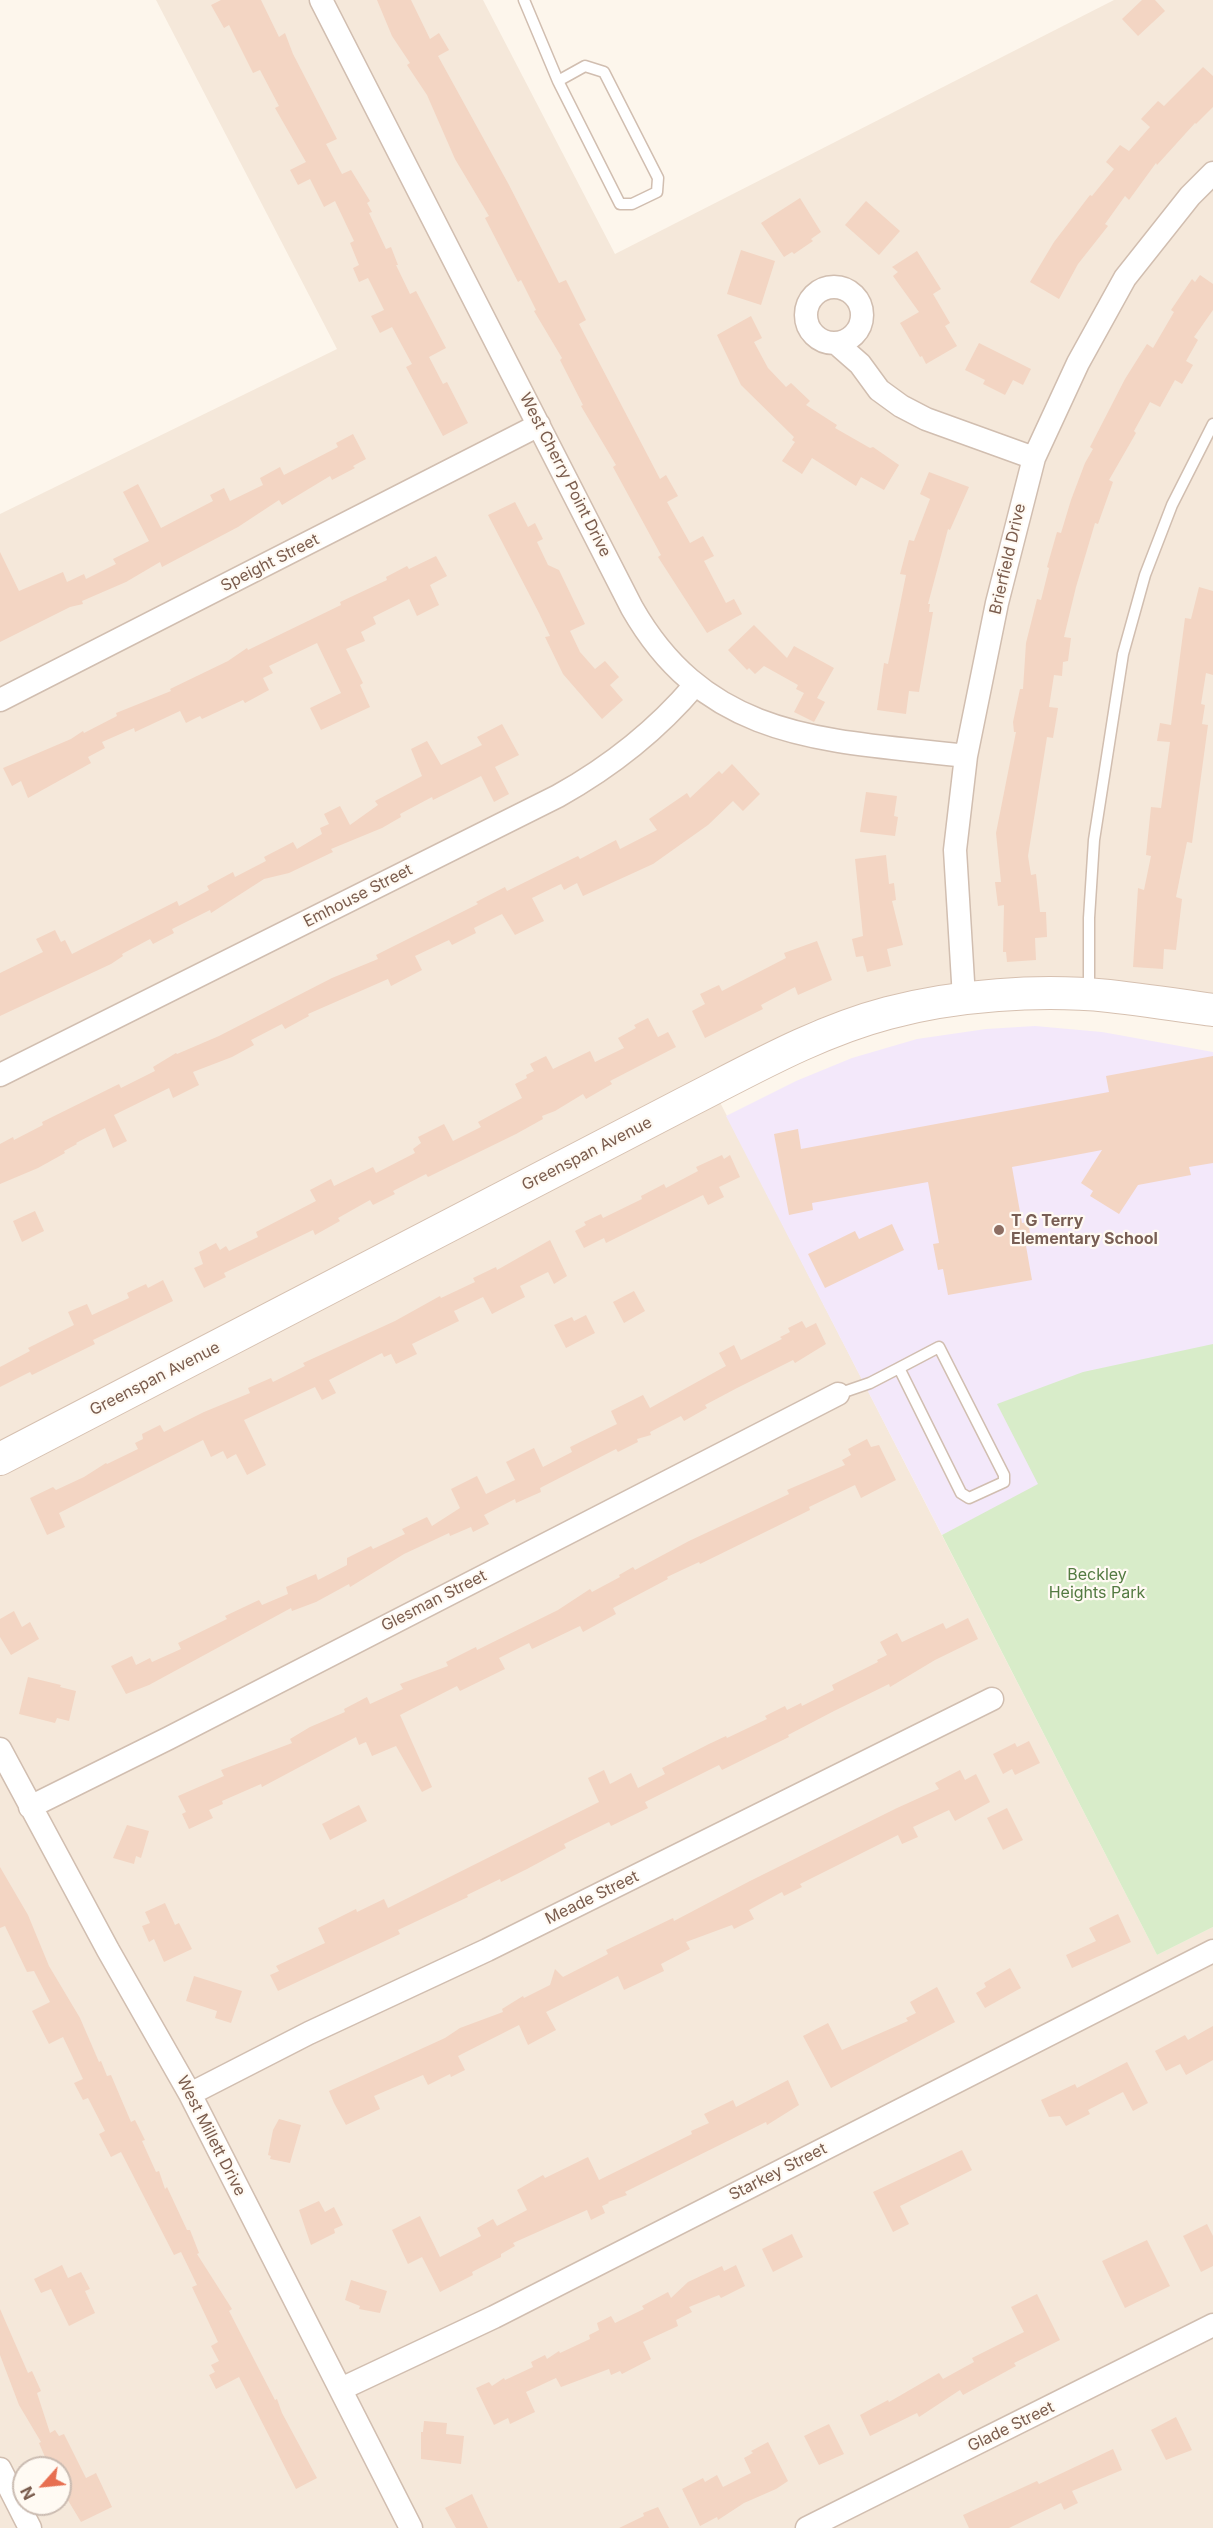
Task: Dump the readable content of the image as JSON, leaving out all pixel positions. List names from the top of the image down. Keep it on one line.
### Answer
{"streets":{"street":["West Cherry Point Drive","Brierfield Drive","Speight Street","Emhouse Street","Greenspan Avenue","Glesman Street","Meade Street","West Millett Drive","Starkey Street","Glade Street"]},"crossings":[["West Cherry Point Drive","Brierfield Drive"],["West Cherry Point Drive","Speight Street"],["West Cherry Point Drive","Emhouse Street"],["Brierfield Drive","Greenspan Avenue"],["Glesman Street","West Millett Drive"],["Meade Street","West Millett Drive"],["West Millett Drive","Starkey Street"]],"parks":["Beckley Heights Park"],"places":["T G Terry Elementary School"],"north":"bottom left"}
